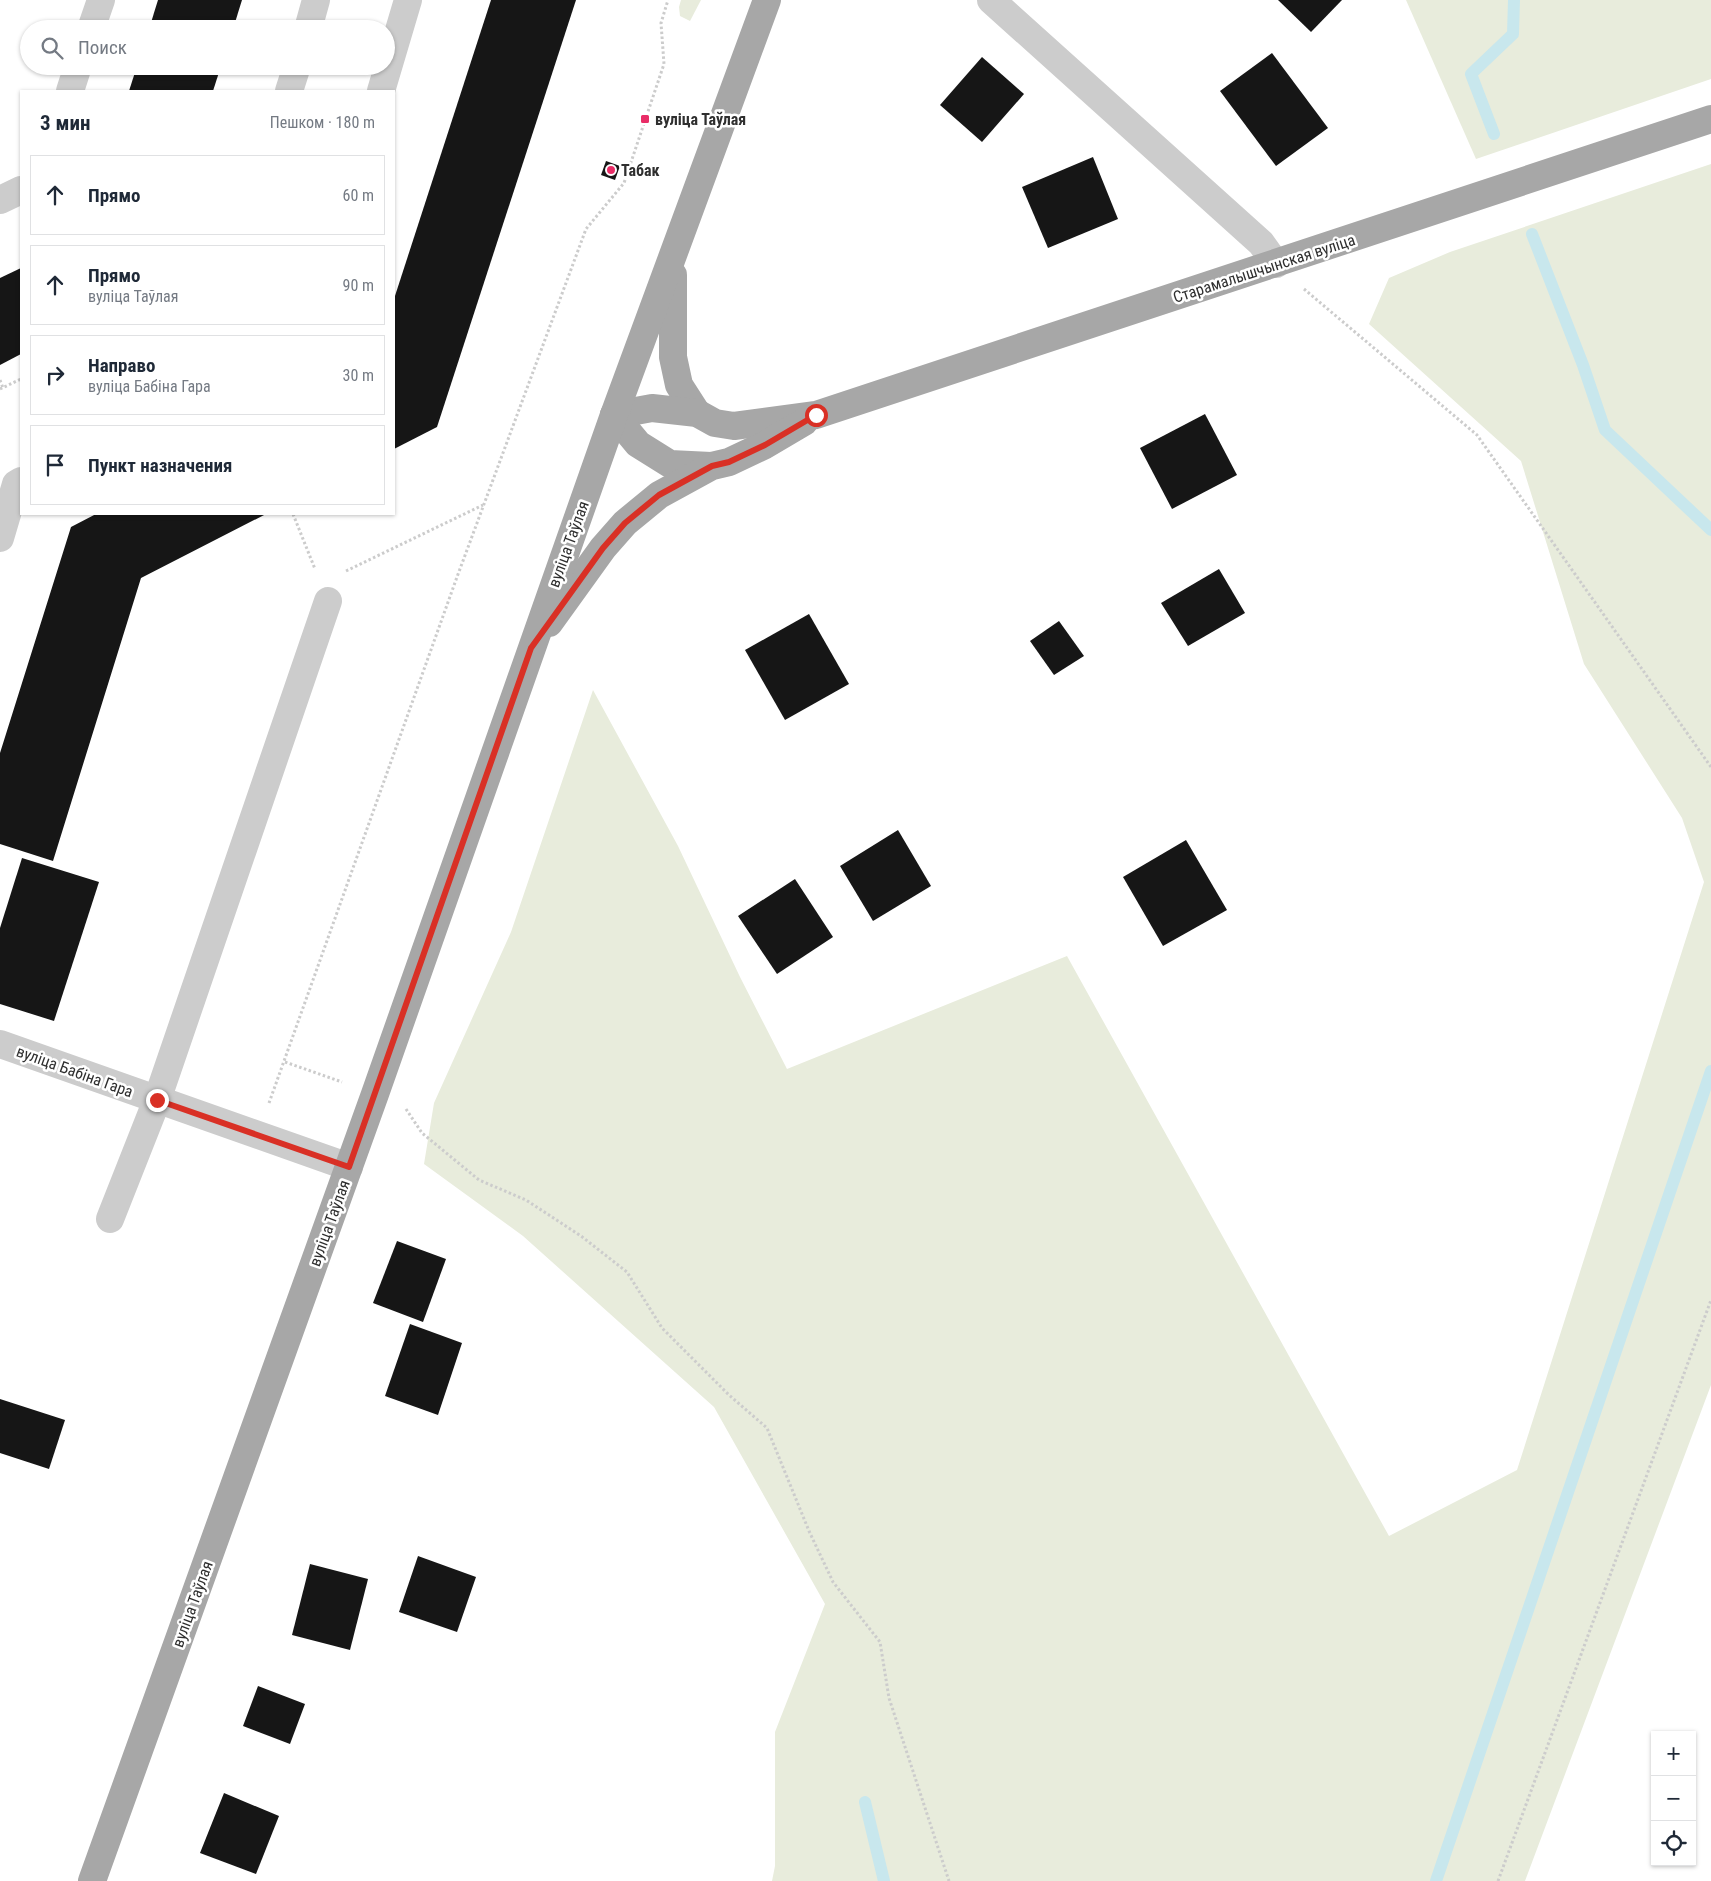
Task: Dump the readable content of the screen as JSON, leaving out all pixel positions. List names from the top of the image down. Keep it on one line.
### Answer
{"streets":{"main road":["Старамалышчынская вуліца","вуліца Таўлая"],"street":["вуліца Бабіна Гара"]},"crossings":[["вуліца Таўлая","вуліца Бабіна Гара"]],"places":{"transit":["вуліца Таўлая"],"other":["Табак"]},"page":{"search":"Поиск","heading":["3 мин","Пешком · 180 m"],"list":[["Прямо","60 m"],["Прямо","вуліца Таўлая","90 m"],["Направо","вуліца Бабіна Гара","30 m"],"Пункт назначения"],"map_buttons":["+","−"]}}
